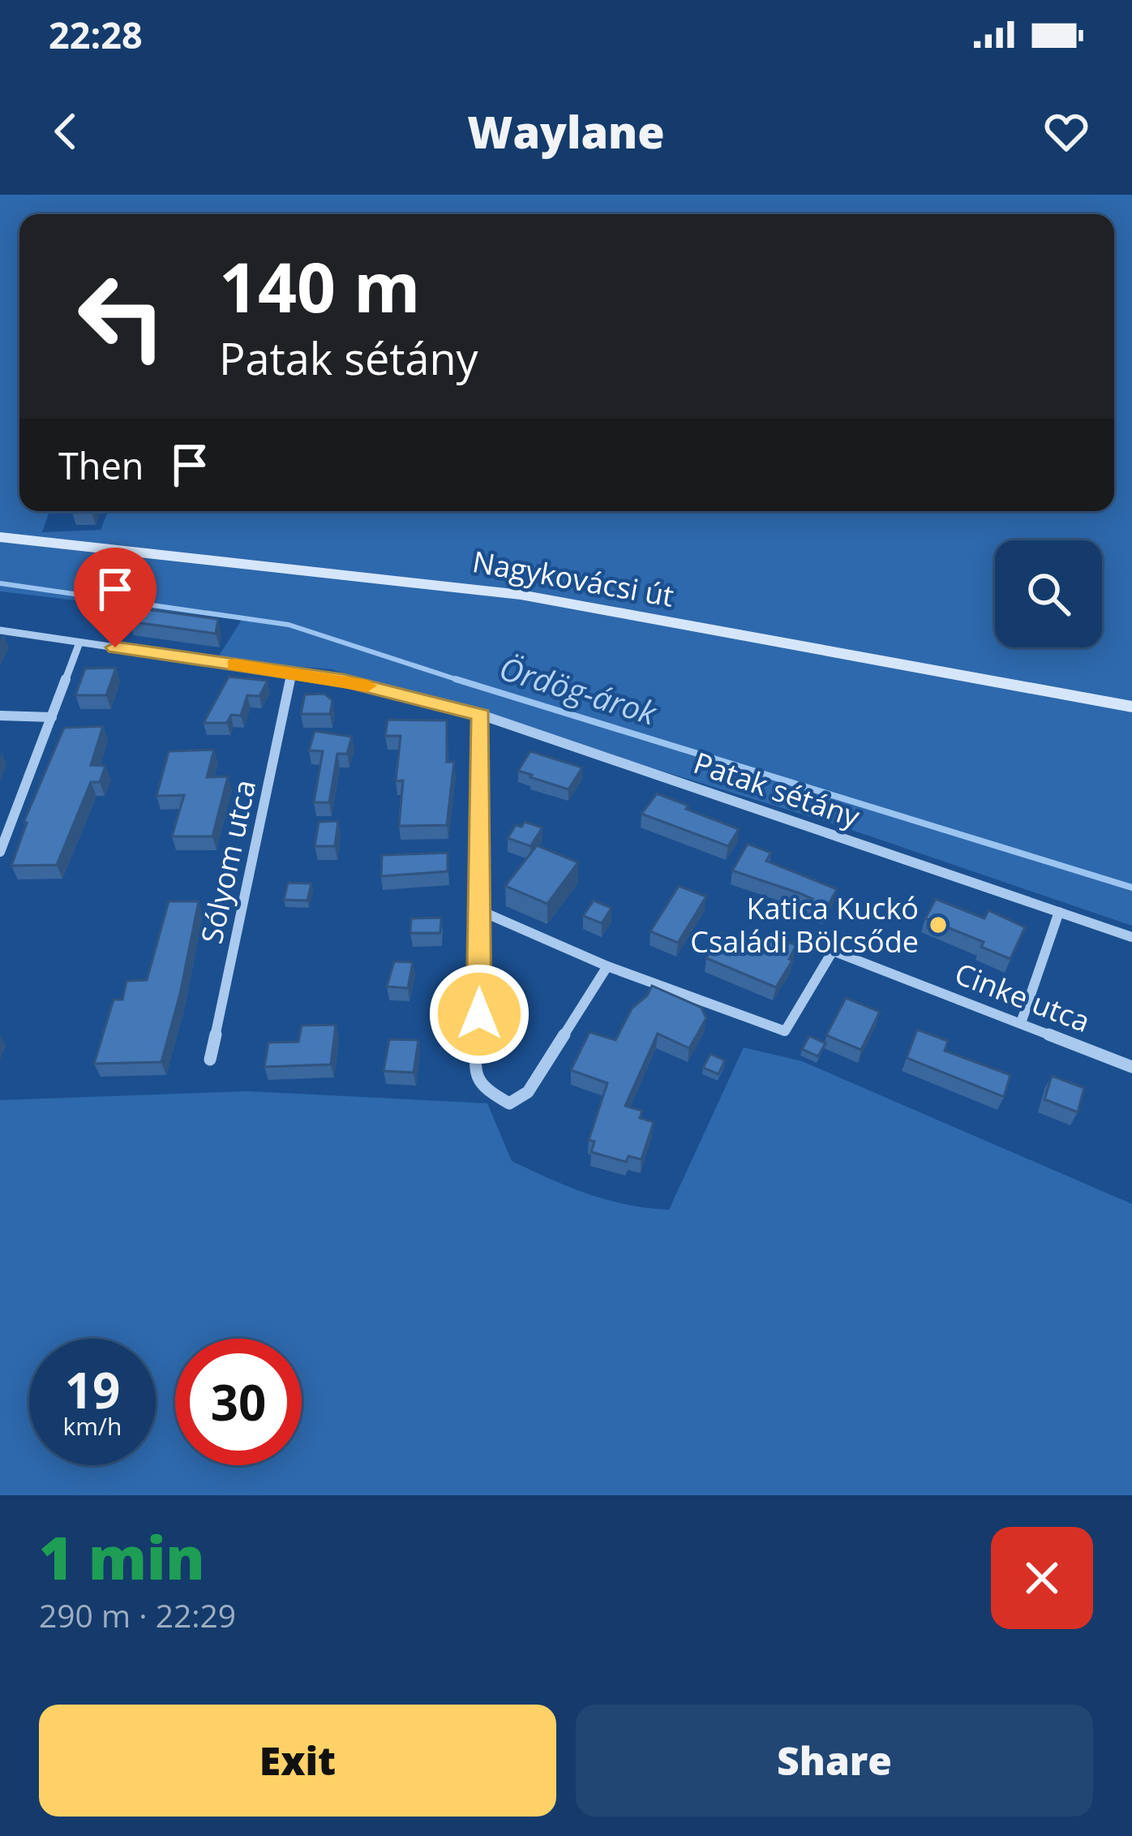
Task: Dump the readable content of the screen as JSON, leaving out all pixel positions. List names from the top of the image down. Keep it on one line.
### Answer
{"streets":{"street":["Nagykovácsi út","Patak sétány","Sólyom utca","Cinke utca"]},"crossings":[["Patak sétány","Sólyom utca"]],"water":["Ördög-árok"],"places":["Katica Kuckó Családi Bölcsőde"],"page":{"status":"22:28","header":"Waylane","turn":["140 m","Patak sétány"],"then":"Then","speed":"19 km/h","limit":"30","heading":["1 min","290 m · 22:29"],"buttons":["Exit","Share"]}}
